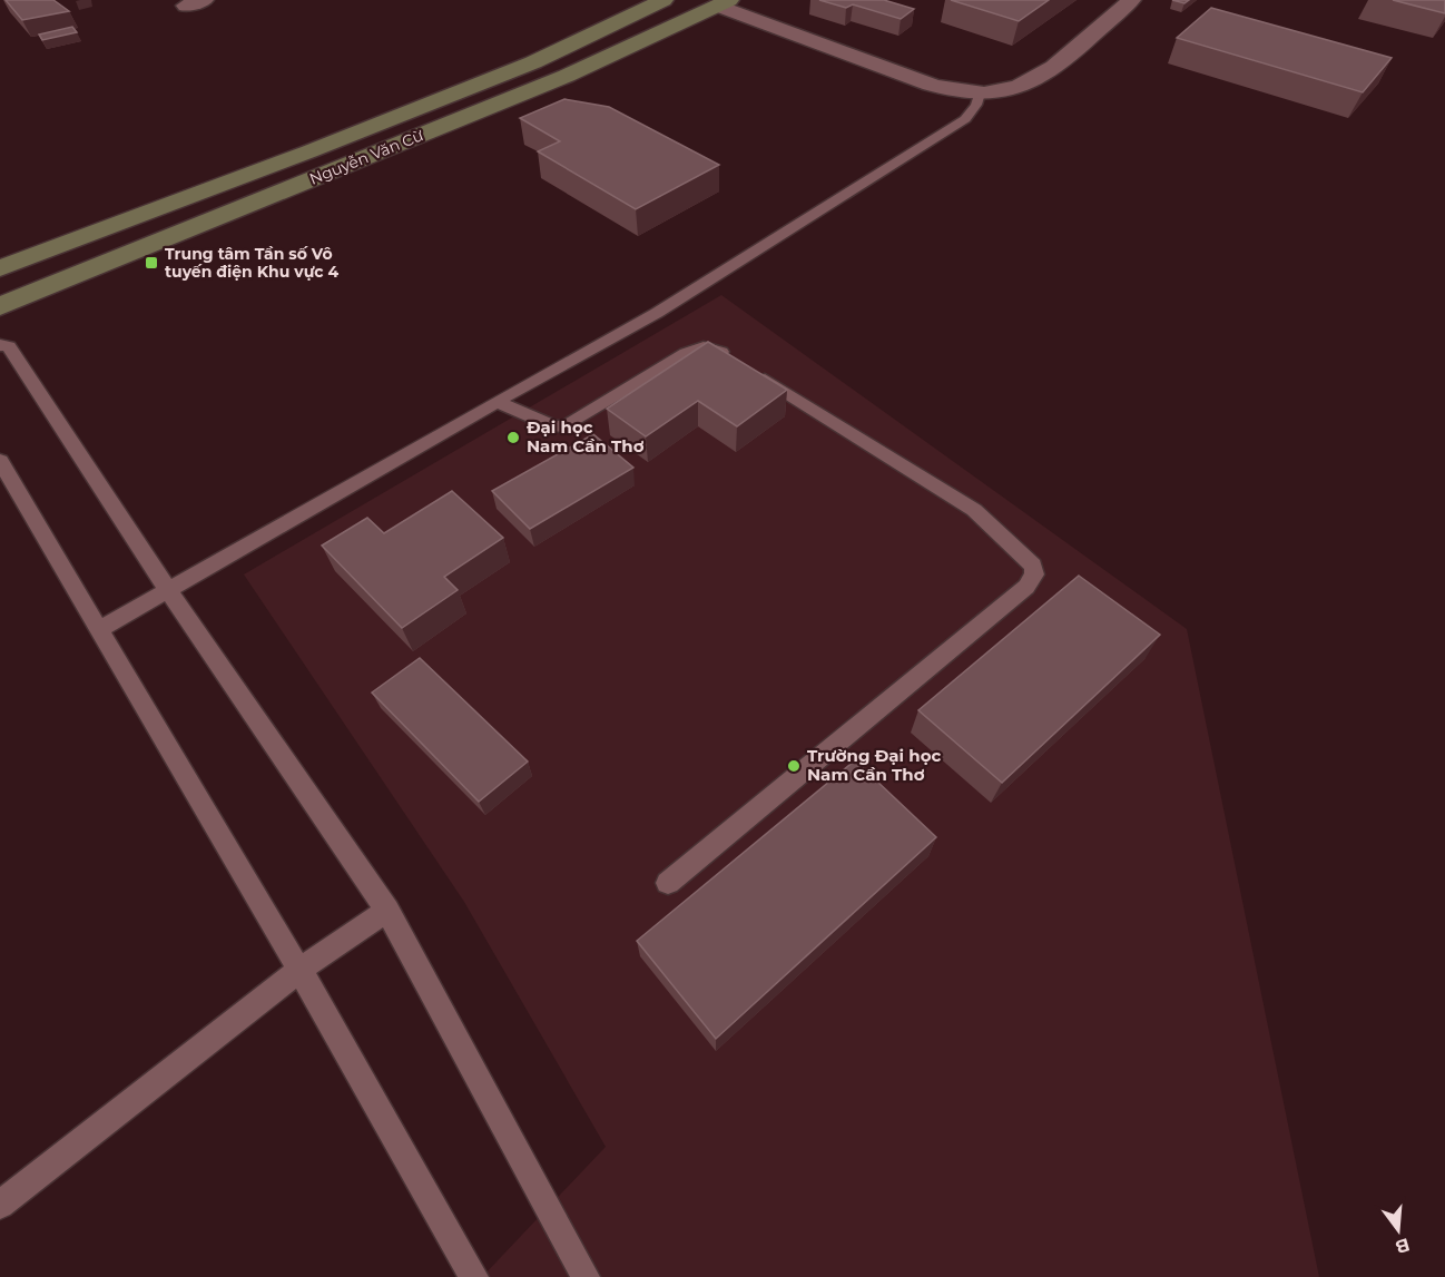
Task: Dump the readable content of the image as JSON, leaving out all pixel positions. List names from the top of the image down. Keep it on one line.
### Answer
{"streets":{"main road":["Nguyễn Văn Cừ"]},"places":{"transit":["Trung tâm Tần số Vô tuyến điện Khu vực 4"],"other":["Đại học Nam Cần Thơ","Trường Đại học Nam Cần Thơ"]},"north":"bottom"}
